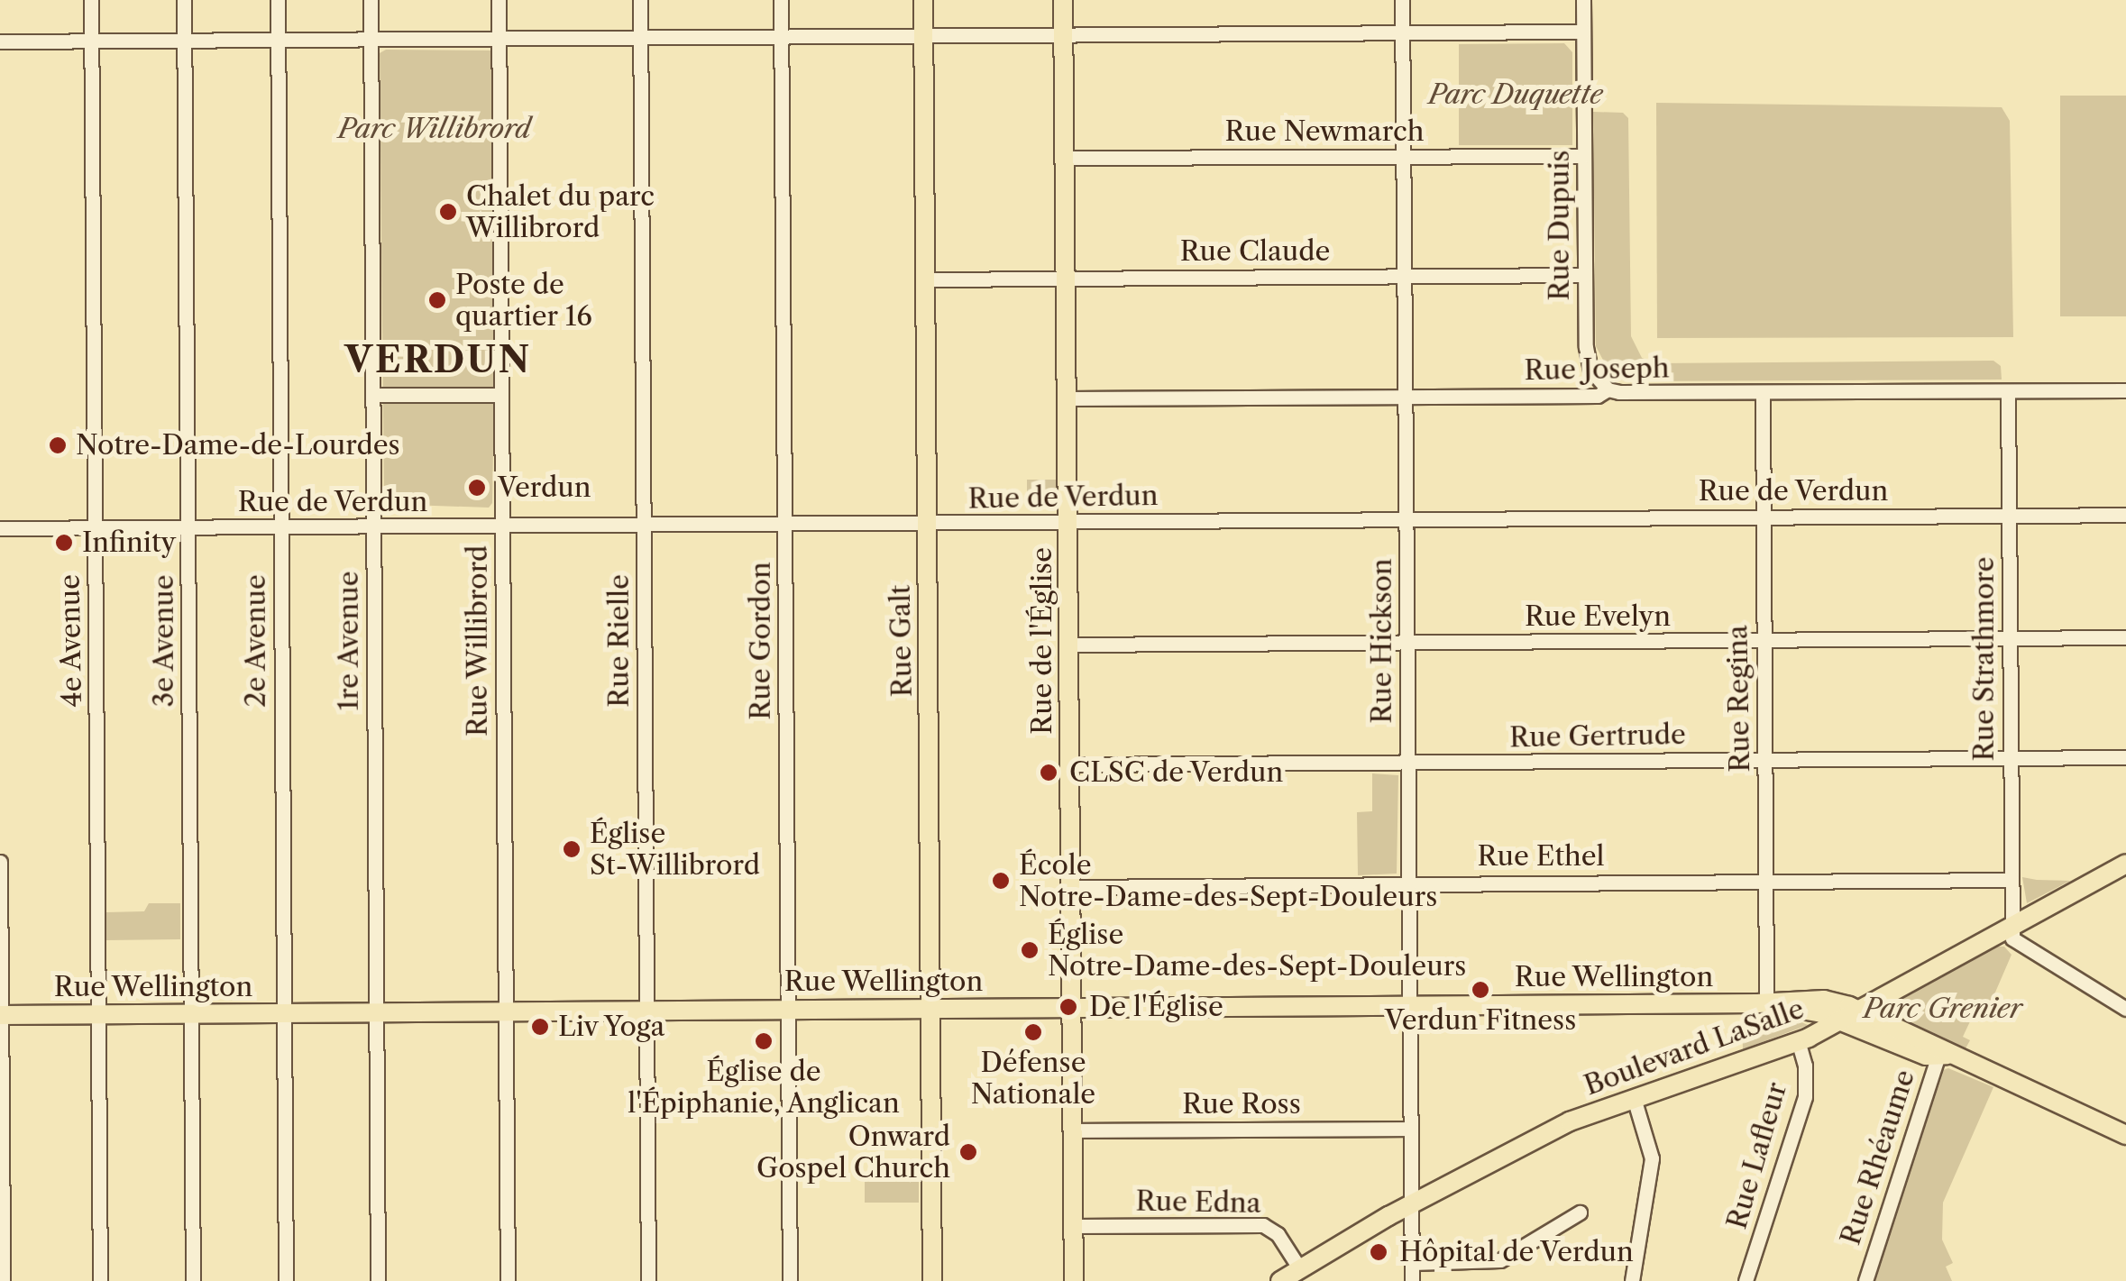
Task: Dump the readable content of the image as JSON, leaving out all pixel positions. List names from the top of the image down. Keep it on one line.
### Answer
{"streets":{"main road":["Rue Galt","Rue de l'Église","Rue Wellington","Boulevard LaSalle"],"street":["Rue Newmarch","Rue Dupuis","Rue Claude","Rue Joseph","Rue de Verdun","Rue Evelyn","4e Avenue","3e Avenue","2e Avenue","1re Avenue","Rue Willibrord","Rue Rielle","Rue Gordon","Rue Hickson","Rue Strathmore","Rue Regina","Rue Gertrude","Rue Ethel","Rue Ross","Rue Lafleur","Rue Rhéaume","Rue Edna"]},"crossings":[["Rue Newmarch","Rue Dupuis"],["Rue Newmarch","Rue de l'Église"],["Rue Newmarch","Rue Hickson"],["Rue Dupuis","Rue Claude"],["Rue Dupuis","Rue Joseph"],["Rue Claude","Rue Galt"],["Rue Claude","Rue de l'Église"],["Rue Claude","Rue Hickson"],["Rue Joseph","Rue de l'Église"],["Rue Joseph","Rue Hickson"],["Rue Joseph","Rue Strathmore"],["Rue Joseph","Rue Regina"],["Rue de Verdun","4e Avenue"],["Rue de Verdun","3e Avenue"],["Rue de Verdun","2e Avenue"],["Rue de Verdun","1re Avenue"],["Rue de Verdun","Rue Willibrord"],["Rue de Verdun","Rue Rielle"],["Rue de Verdun","Rue Gordon"],["Rue de Verdun","Rue Galt"],["Rue de Verdun","Rue de l'Église"],["Rue de Verdun","Rue Hickson"],["Rue de Verdun","Rue Strathmore"],["Rue de Verdun","Rue Regina"],["Rue Evelyn","Rue de l'Église"],["Rue Evelyn","Rue Hickson"],["Rue Evelyn","Rue Strathmore"],["Rue Evelyn","Rue Regina"],["4e Avenue","Rue Wellington"],["3e Avenue","Rue Wellington"],["2e Avenue","Rue Wellington"],["1re Avenue","Rue Wellington"],["Rue Willibrord","Rue Wellington"],["Rue Rielle","Rue Wellington"],["Rue Gordon","Rue Wellington"],["Rue Galt","Rue Wellington"],["Rue de l'Église","Rue Gertrude"],["Rue de l'Église","Rue Ethel"],["Rue de l'Église","Rue Wellington"],["Rue de l'Église","Rue Ross"],["Rue de l'Église","Rue Edna"],["Rue Hickson","Rue Gertrude"],["Rue Hickson","Rue Ethel"],["Rue Hickson","Rue Wellington"],["Rue Hickson","Boulevard LaSalle"],["Rue Hickson","Rue Ross"],["Rue Strathmore","Rue Gertrude"],["Rue Strathmore","Rue Ethel"],["Rue Strathmore","Boulevard LaSalle"],["Rue Regina","Rue Gertrude"],["Rue Regina","Rue Ethel"],["Rue Regina","Rue Wellington"],["Rue Wellington","Boulevard LaSalle"],["Rue Wellington","Rue Rhéaume"],["Boulevard LaSalle","Rue Lafleur"],["Boulevard LaSalle","Rue Edna"]],"districts":["VERDUN"],"parks":["Parc Duquette","Parc Willibrord","Parc Grenier"],"places":["Chalet du parc Willibrord","Poste de quartier 16","Notre-Dame-de-Lourdes","Verdun","Infinity","CLSC de Verdun","Église St-Willibrord","École Notre-Dame-des-Sept-Douleurs","Église Notre-Dame-des-Sept-Douleurs","Verdun Fitness","De l'Église","Liv Yoga","Défense Nationale","Église de l'Épiphanie, Anglican","Onward Gospel Church","Hôpital de Verdun"]}
